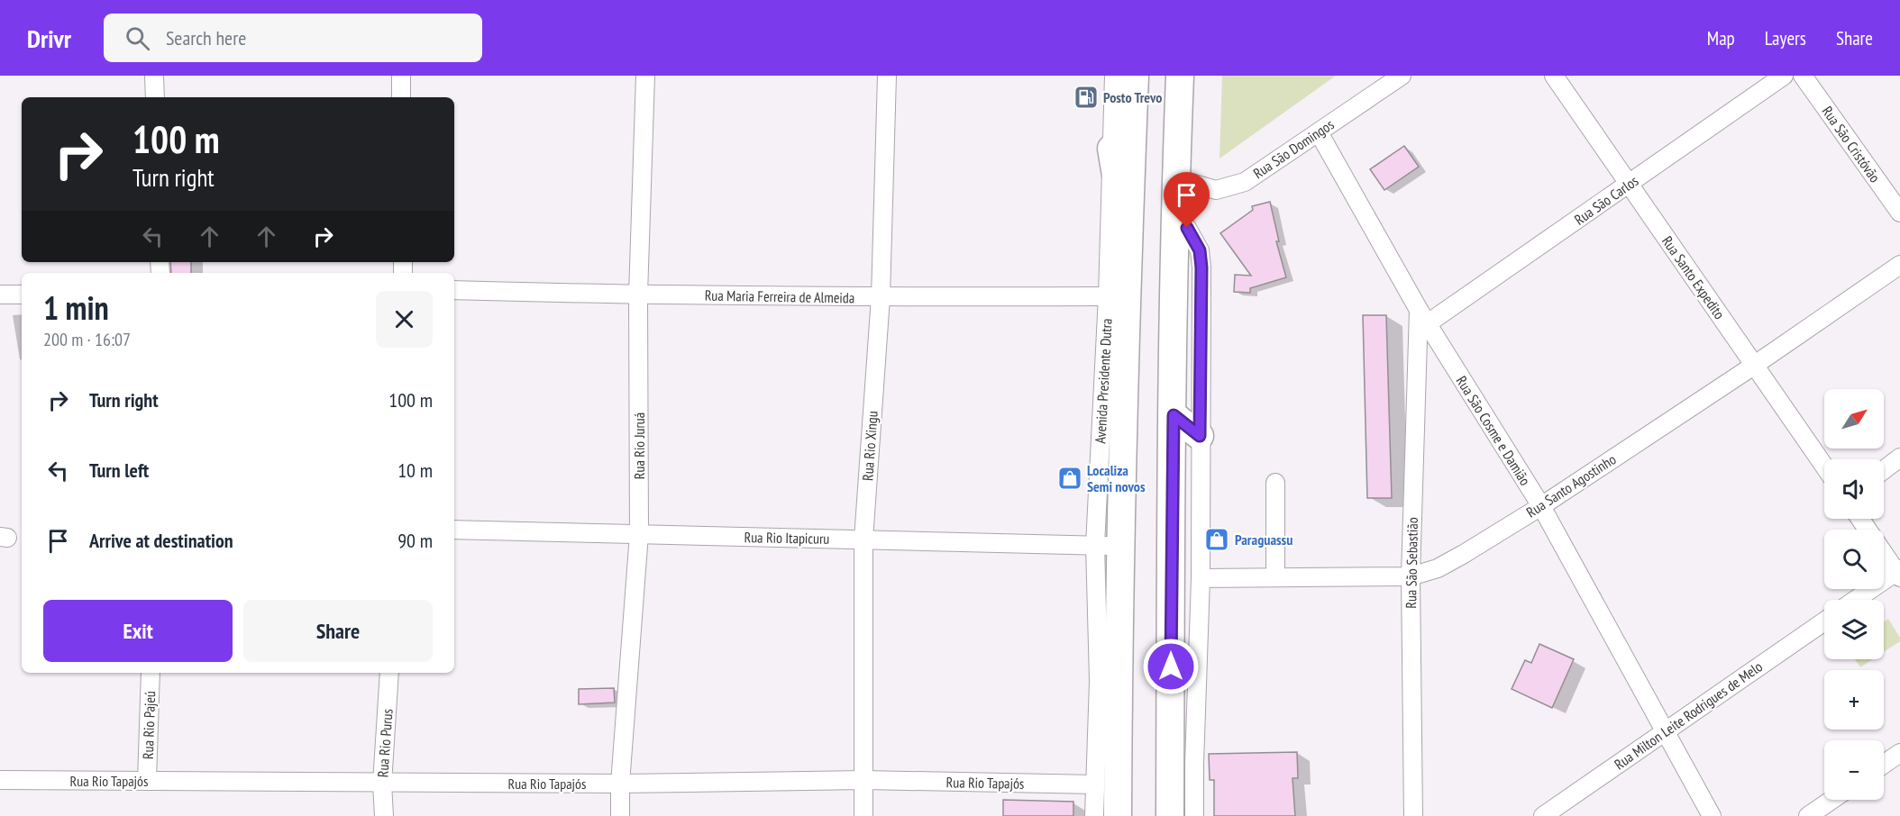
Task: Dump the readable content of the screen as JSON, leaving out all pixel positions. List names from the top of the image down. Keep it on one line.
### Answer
{"streets":{"highway":["Avenida Presidente Dutra"],"street":["Rua São Cristóvão","Rua São Domingos","Rua São Carlos","Rua Santo Expedito","Rua Maria Ferreira de Almeida","Rua São Cosme e Damião","Rua Rio Juruá","Rua Rio Xingu","Rua Santo Agostinho","Rua Rio Itapicuru","Rua São Sebastião","Rua Milton Leite Rodrigues de Melo","Rua Rio Pajeú","Rua Rio Purus","Rua Rio Tapajós"]},"crossings":[["Rua São Domingos","Rua São Cosme e Damião"],["Rua São Carlos","Rua Santo Expedito"],["Rua São Carlos","Rua São Cosme e Damião"],["Rua São Carlos","Rua São Sebastião"],["Rua Santo Expedito","Rua Santo Agostinho"],["Rua Maria Ferreira de Almeida","Avenida Presidente Dutra"],["Rua Maria Ferreira de Almeida","Rua Rio Juruá"],["Rua Maria Ferreira de Almeida","Rua Rio Xingu"],["Avenida Presidente Dutra","Rua Rio Itapicuru"],["Avenida Presidente Dutra","Rua Rio Tapajós"],["Rua São Cosme e Damião","Rua Santo Agostinho"],["Rua São Cosme e Damião","Rua São Sebastião"],["Rua São Cosme e Damião","Rua Milton Leite Rodrigues de Melo"],["Rua Rio Juruá","Rua Rio Itapicuru"],["Rua Rio Juruá","Rua Rio Tapajós"],["Rua Rio Xingu","Rua Rio Itapicuru"],["Rua Rio Xingu","Rua Rio Tapajós"],["Rua Santo Agostinho","Rua São Sebastião"],["Rua Rio Pajeú","Rua Rio Tapajós"],["Rua Rio Purus","Rua Rio Tapajós"]],"places":{"fuel station":["Posto Trevo"],"shop":["Localiza Semi novos","Paraguassu"]},"north":"top right","page":{"header":"Drivr","search":"Search here","nav":["Map","Layers","Share"],"turn":["100 m","Turn right"],"heading":["1 min","200 m · 16:07"],"list":[{"name":"Turn right","value":"100 m"},{"name":"Turn left","value":"10 m"},{"name":"Arrive at destination","value":"90 m"}],"map_buttons":["+","−"],"buttons":["Exit","Share"]}}
